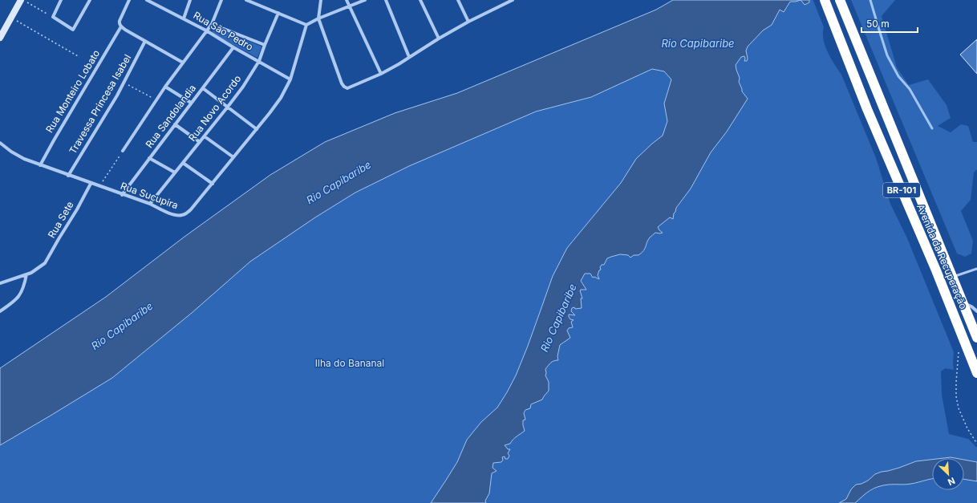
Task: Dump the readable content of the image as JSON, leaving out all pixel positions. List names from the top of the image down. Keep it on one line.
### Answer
{"streets":{"highway":["BR-101","Avenida da Recuperação"],"street":["Rua São Pedro","Rua Monteiro Lobato","Travessa Princesa Isabel","Rua Novo Acordo","Rua Sandolandia","Rua Sucupira","Rua Sete"]},"crossings":[["Rua São Pedro","Rua Novo Acordo"],["Rua São Pedro","Rua Sandolandia"],["Rua São Pedro","Rua Sucupira"],["Rua Monteiro Lobato","Rua Sucupira"],["Travessa Princesa Isabel","Rua Sucupira"],["Rua Novo Acordo","Rua Sucupira"],["Rua Sandolandia","Rua Sucupira"],["Rua Sucupira","Rua Sete"]],"water":["Rio Capibaribe"],"parks":["Ilha do Bananal"],"scale_bar":"50 m","north":"bottom right"}
